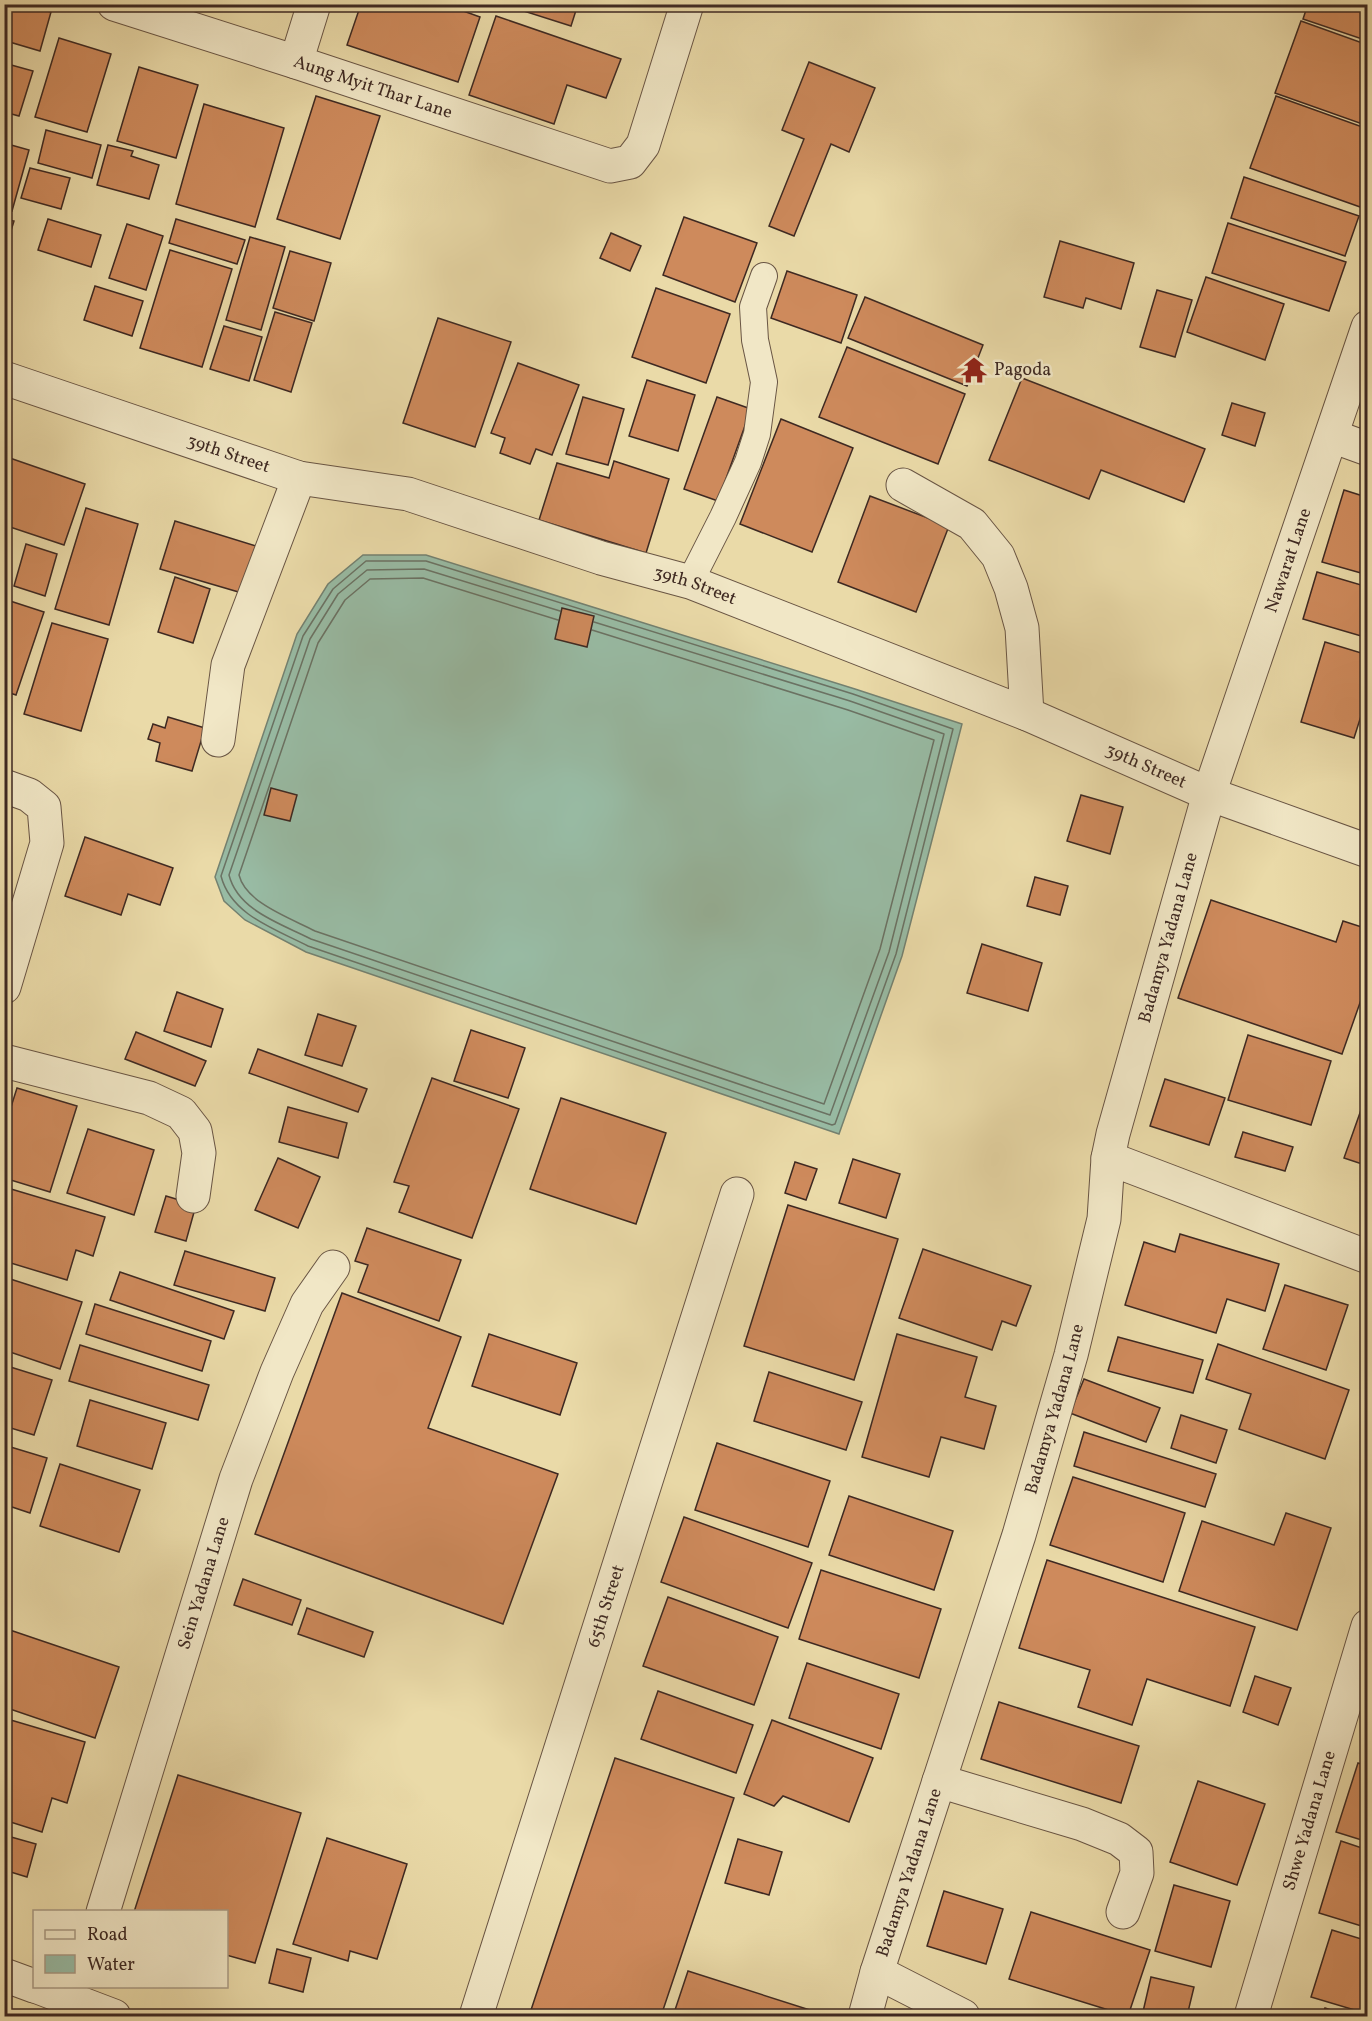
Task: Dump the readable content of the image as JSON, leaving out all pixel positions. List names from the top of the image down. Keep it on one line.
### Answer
{"streets":{"street":["Aung Myit Thar Lane","39th Street","Nawarat Lane","Badamya Yadana Lane","Sein Yadana Lane","65th Street","Shwe Yadana Lane"]},"crossings":[["39th Street","Nawarat Lane"],["39th Street","Badamya Yadana Lane"],["Nawarat Lane","Badamya Yadana Lane"]],"places":{"temple":["Pagoda"]},"legend":["Road","Water"]}
